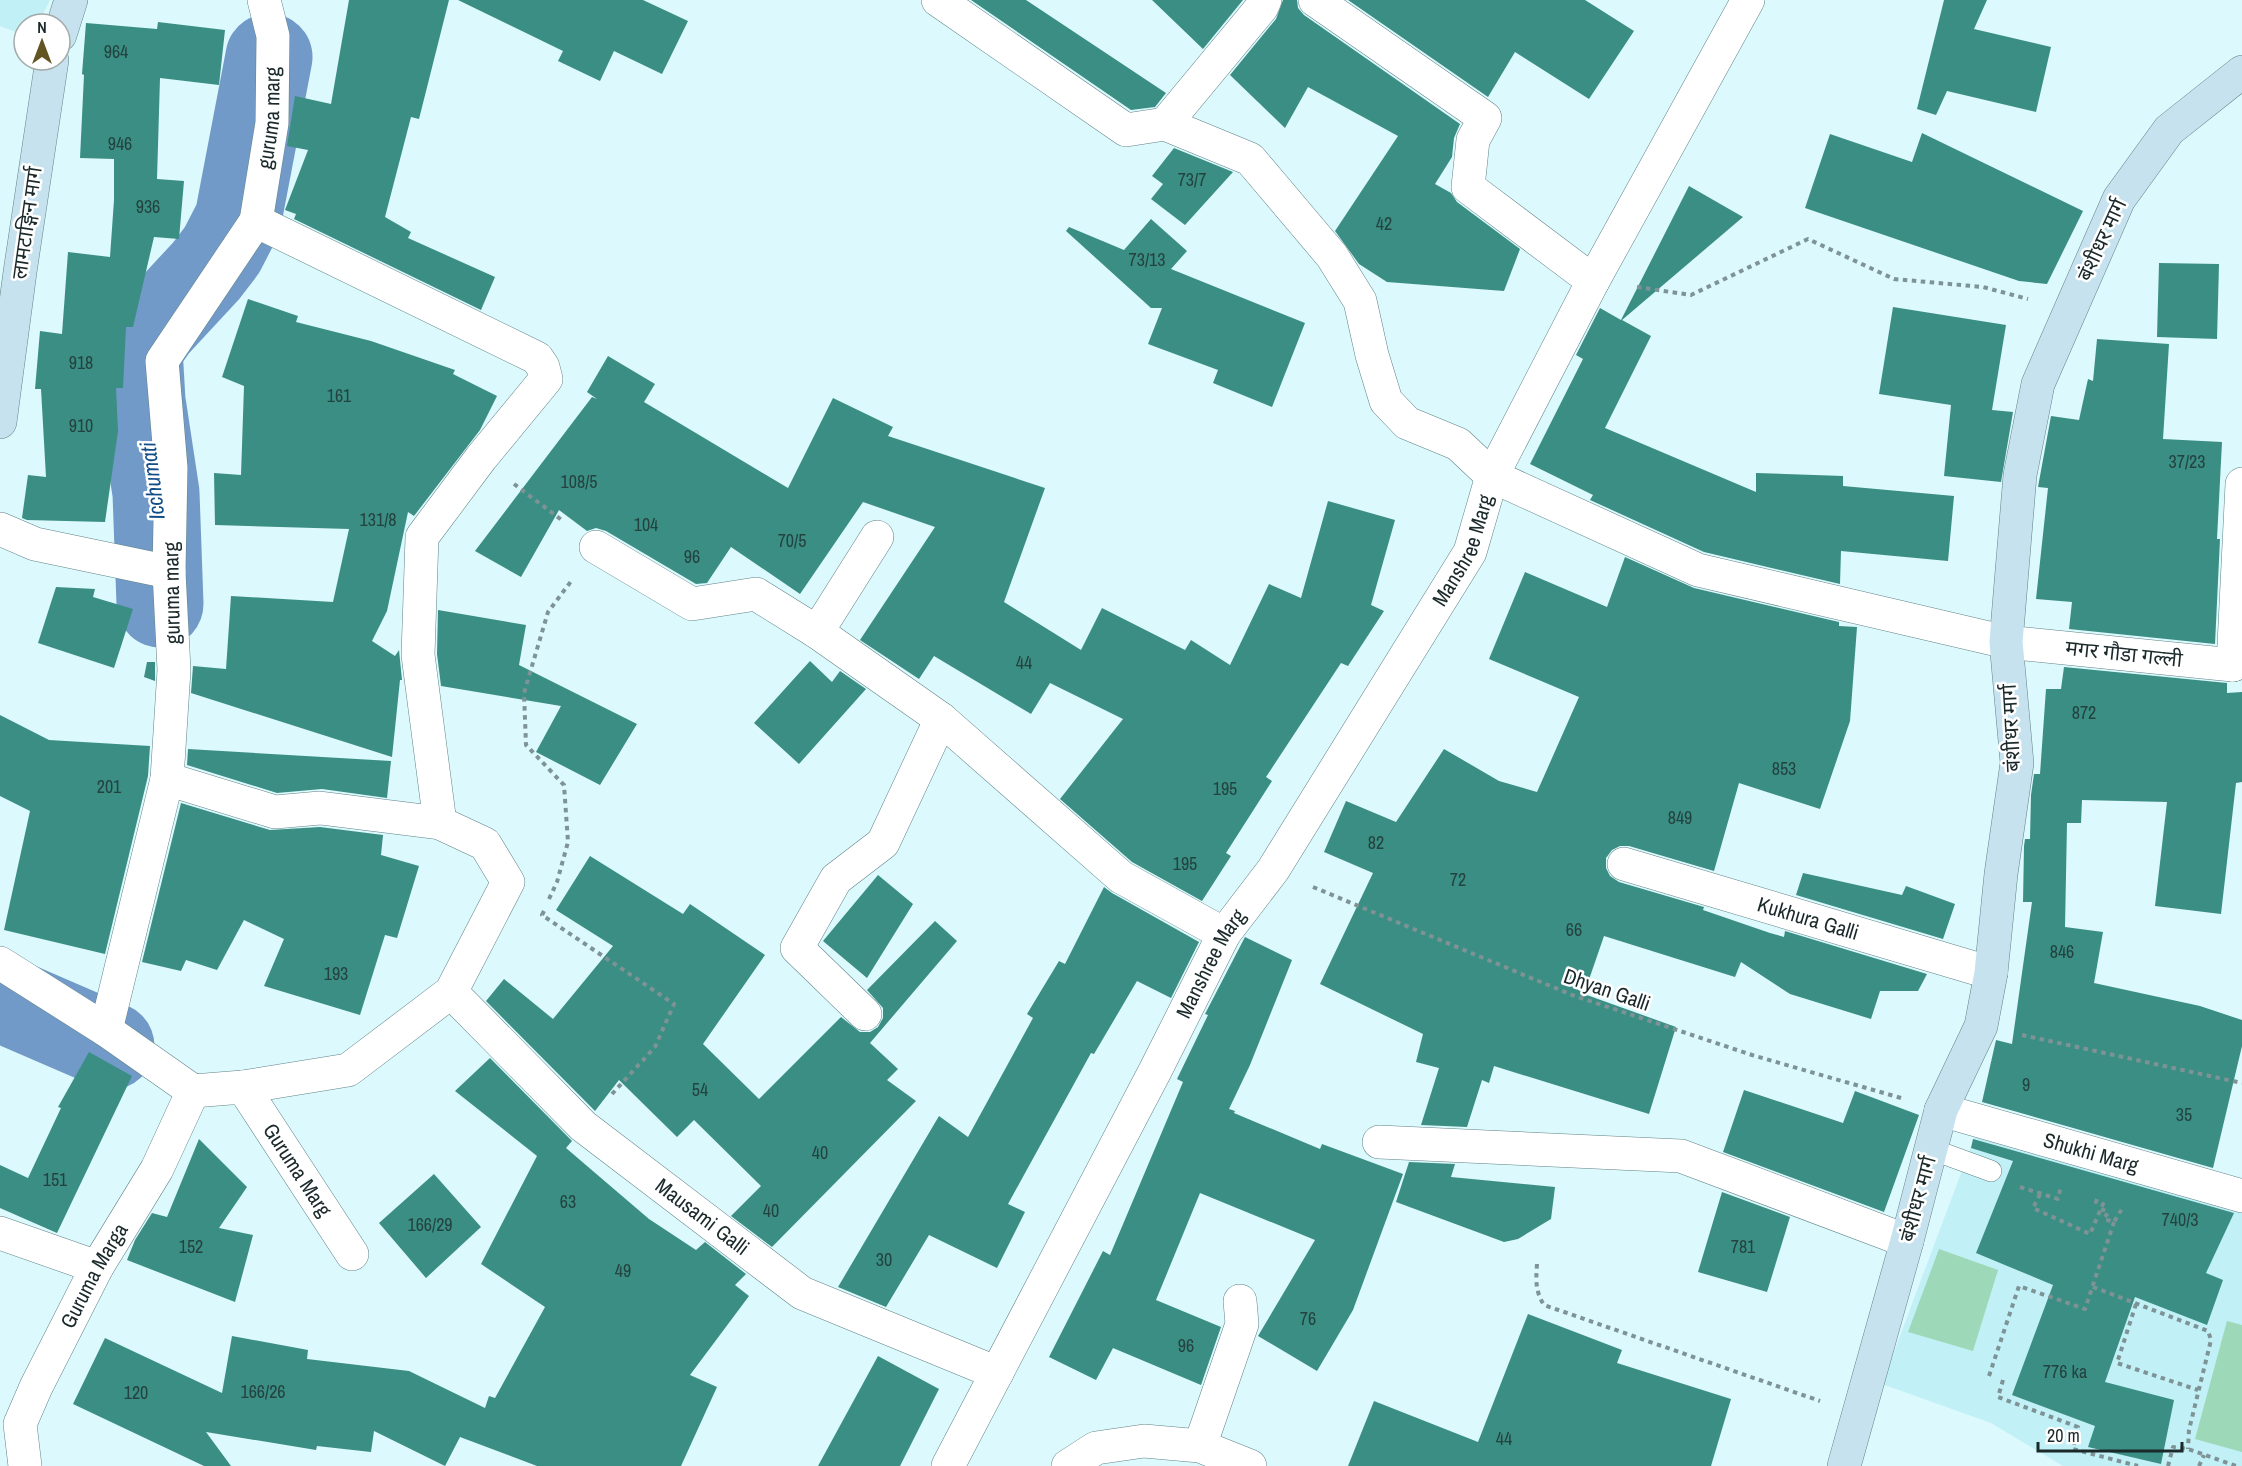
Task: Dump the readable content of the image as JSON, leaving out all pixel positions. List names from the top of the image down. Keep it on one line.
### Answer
{"streets":{"main road":["लामटाङ्गिन मार्ग","बंशीधर मार्ग"],"street":["guruma marg","Manshree Marg","मगर गौडा गल्ली","Kukhura Galli","Shukhi Marg","Guruma Marg","Mausami Galli","Guruma Marga"],"path":["Dhyan Galli"]},"crossings":[["बंशीधर मार्ग","मगर गौडा गल्ली"],["बंशीधर मार्ग","Kukhura Galli"],["बंशीधर मार्ग","Dhyan Galli"],["बंशीधर मार्ग","Shukhi Marg"],["Manshree Marg","मगर गौडा गल्ली"],["Manshree Marg","Dhyan Galli"],["Manshree Marg","Mausami Galli"],["Dhyan Galli","Shukhi Marg"]],"water":["Icchumati"],"house_numbers":["964","946","73/7","936","42","73/13","918","161","910","37/23","108/5","131/8","104","70/5","96","44","872","853","201","195","849","82","195","72","66","846","193","9","54","35","40","151","63","40","740/3","166/29","152","781","30","49","76","96","776 ka","166/26","120","44"],"scale_bar":"20 m","north":"top"}
